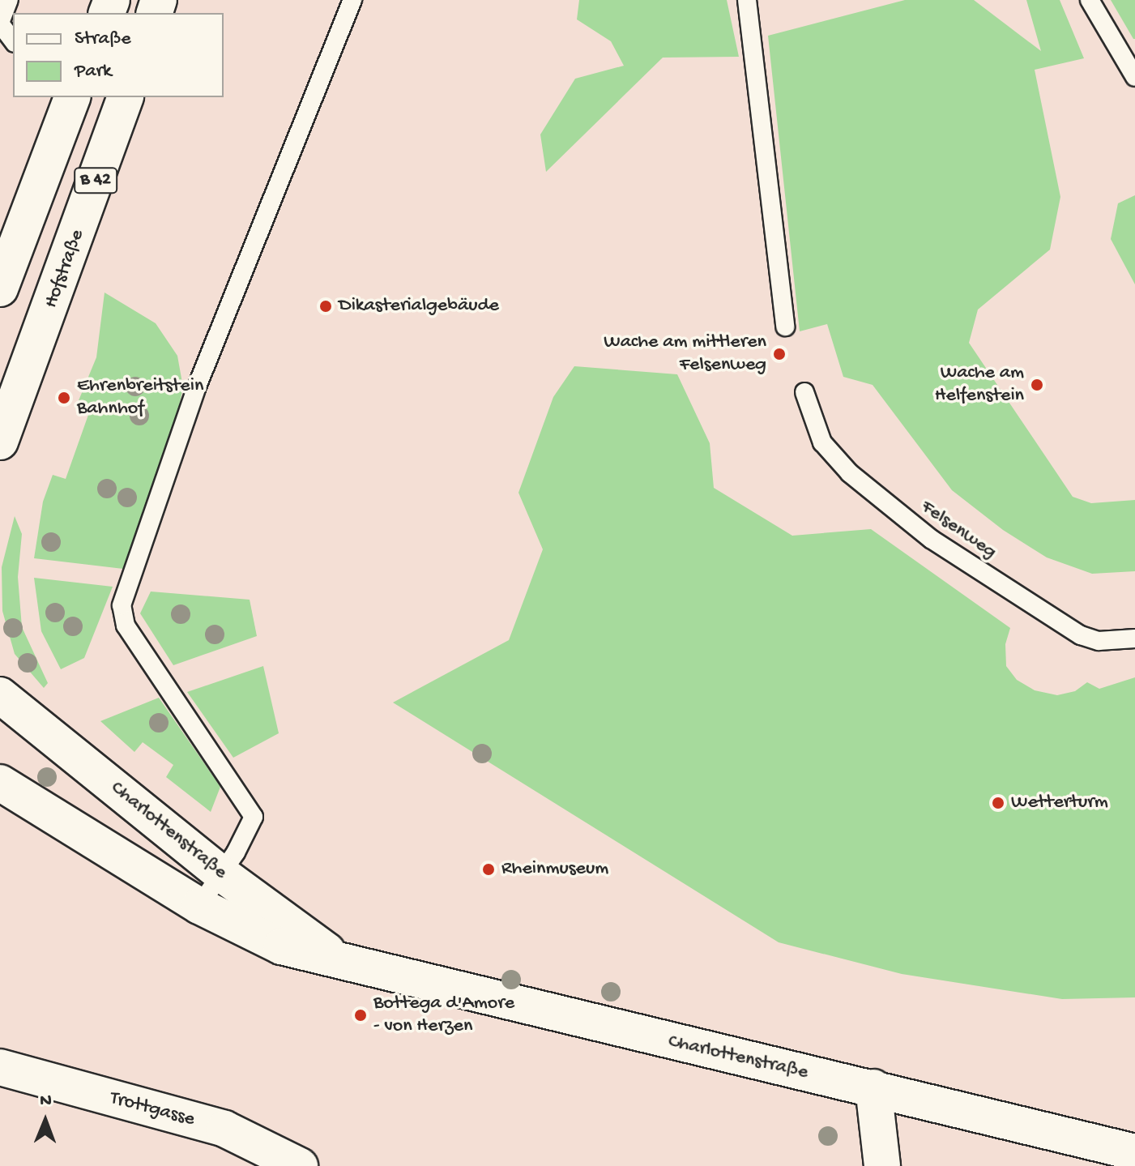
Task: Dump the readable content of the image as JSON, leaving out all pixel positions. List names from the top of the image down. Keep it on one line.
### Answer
{"streets":{"main road":["B 42","Hofstraße","Charlottenstraße","Trottgasse"],"lane":["Felsenweg"]},"places":["Dikasterialgebäude","Wache am mittleren Felsenweg","Wache am Helfenstein","Ehrenbreitstein Bahnhof","Wetterturm","Rheinmuseum","Bottega d'Amore - von Herzen"],"legend":["Straße","Park"],"north":"top"}
